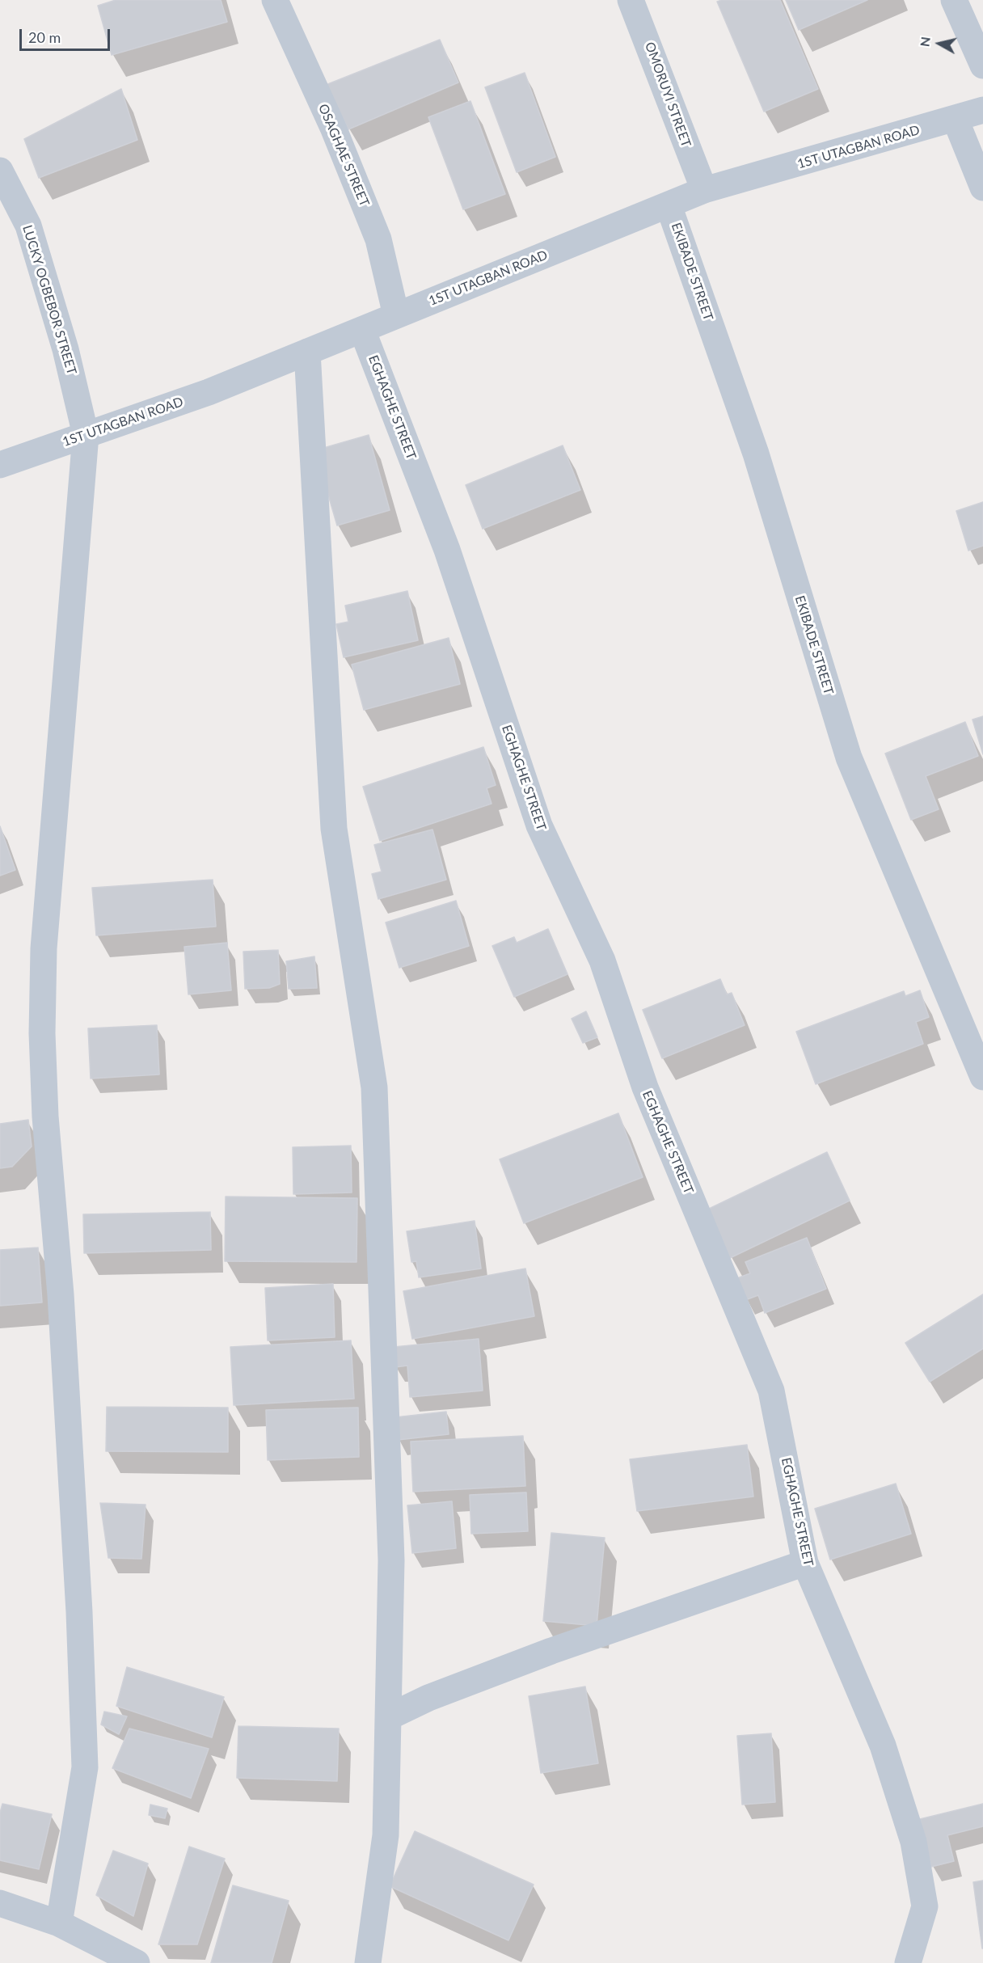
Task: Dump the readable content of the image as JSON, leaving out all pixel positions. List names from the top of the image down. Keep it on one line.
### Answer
{"streets":{"street":["OMORUYI STREET","1ST UTAGBAN ROAD","OSAGHAE STREET","EKIBADE STREET","LUCKY OGBEBOR STREET","EGHAGHE STREET"]},"crossings":[["OMORUYI STREET","1ST UTAGBAN ROAD"],["1ST UTAGBAN ROAD","OSAGHAE STREET"],["1ST UTAGBAN ROAD","EKIBADE STREET"],["1ST UTAGBAN ROAD","LUCKY OGBEBOR STREET"],["1ST UTAGBAN ROAD","EGHAGHE STREET"]],"scale_bar":"20 m","north":"left"}
